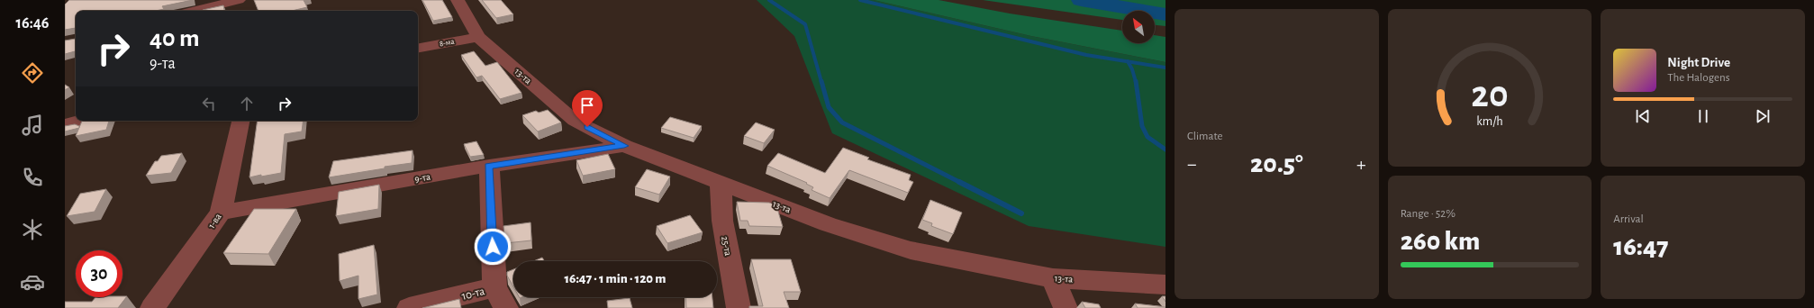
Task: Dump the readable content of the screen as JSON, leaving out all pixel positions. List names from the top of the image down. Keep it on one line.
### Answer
{"streets":{"street":["8-ма","13-та","9-та","1-ва","25-та","10-та"]},"crossings":[["8-ма","13-та"],["13-та","9-та"],["13-та","25-та"],["9-та","1-ва"]],"north":"top left","page":{"tabs":"16:46","tile":["Climate",["Range · 52%","260 km"],["Arrival","16:47"]],"turn":["40 m","9-та"],"song":["Night Drive","The Halogens"],"heat":["−","20.5°","+"],"limit":"30","trip":"16:47 · 1 min · 120 m","gauge":["20","km/h"]}}
